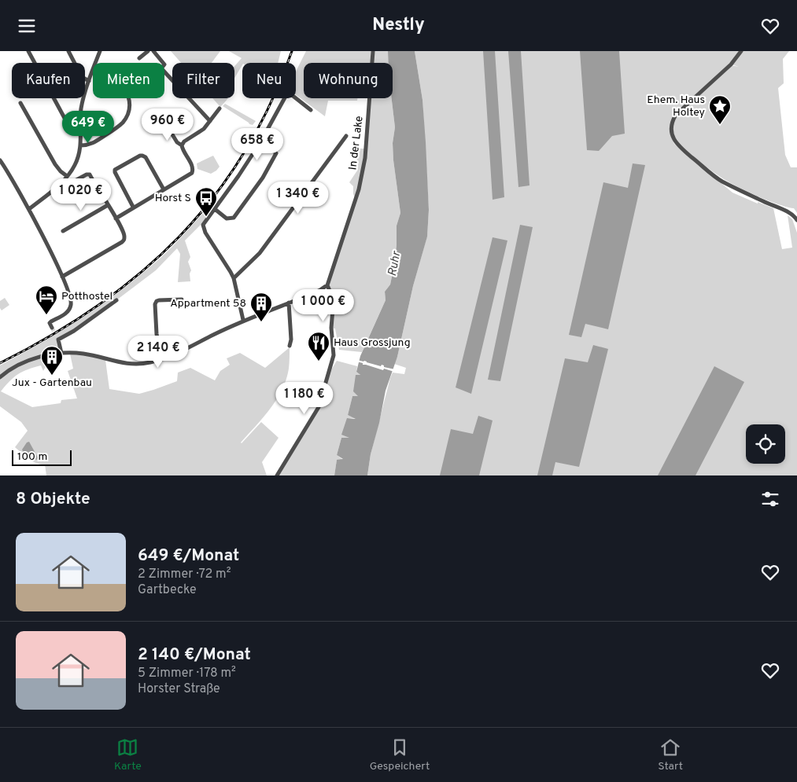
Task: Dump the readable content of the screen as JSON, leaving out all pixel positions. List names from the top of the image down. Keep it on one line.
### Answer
{"streets":{"street":["In der Lake"]},"water":["Ruhr"],"places":{"place":["Ehem. Haus Holtey"],"bus stop":["Horst S"],"hotel":["Potthostel"],"building":["Appartment 58","Jux - Gartenbau"],"restaurant":["Haus Grossjung"]},"scale_bar":"100 m","page":{"header":"Nestly","chip":["Kaufen","Mieten","Filter","Neu","Wohnung"],"price":["960 €","649 €","658 €","1 020 €","1 340 €","1 000 €","2 140 €","1 180 €"],"scale":"100 m","heading":"8 Objekte","list":[{"name":"649 €/Monat","note":"2 Zimmer · 72 m² · Gartbecke"},{"name":"2 140 €/Monat","note":"5 Zimmer · 178 m² · Horster Straße"}],"tabs":["Karte","Gespeichert","Start"]}}
